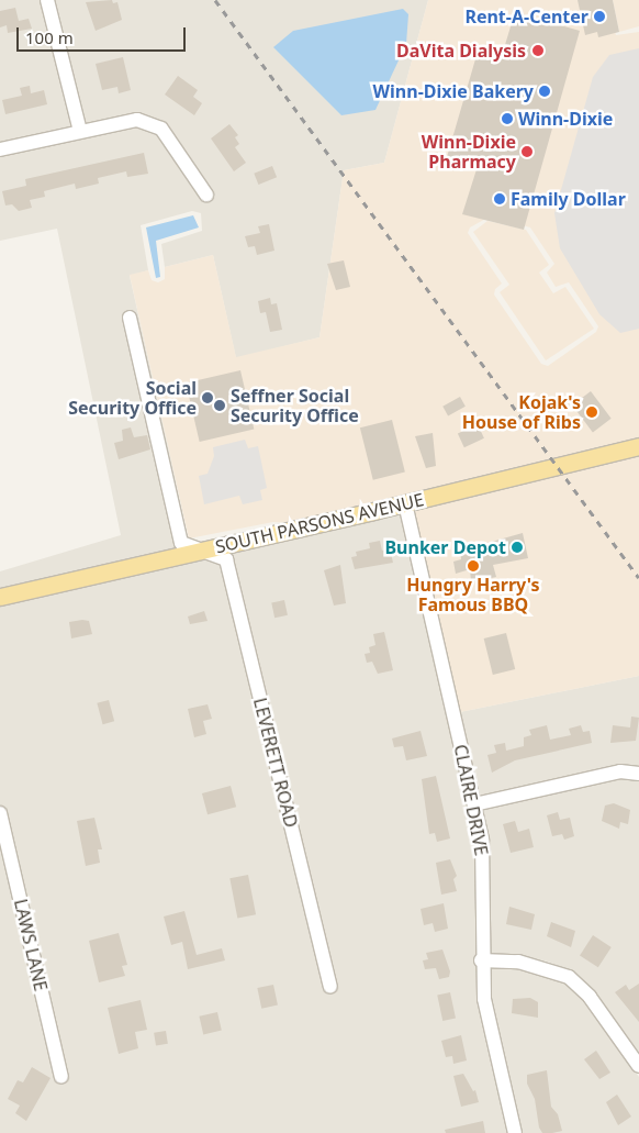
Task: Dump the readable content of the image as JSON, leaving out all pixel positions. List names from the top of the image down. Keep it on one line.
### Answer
{"streets":{"main road":["SOUTH PARSONS AVENUE"],"street":["LEVERETT ROAD","CLAIRE DRIVE","LAWS LANE"]},"crossings":[["SOUTH PARSONS AVENUE","LEVERETT ROAD"],["SOUTH PARSONS AVENUE","CLAIRE DRIVE"]],"places":["Rent-A-Center","DaVita Dialysis","Winn-Dixie Bakery","Winn-Dixie","Winn-Dixie Pharmacy","Family Dollar","Social Security Office","Seffner Social Security Office","Kojak's House of Ribs","Bunker Depot","Hungry Harry's Famous BBQ"],"scale_bar":"100 m"}
